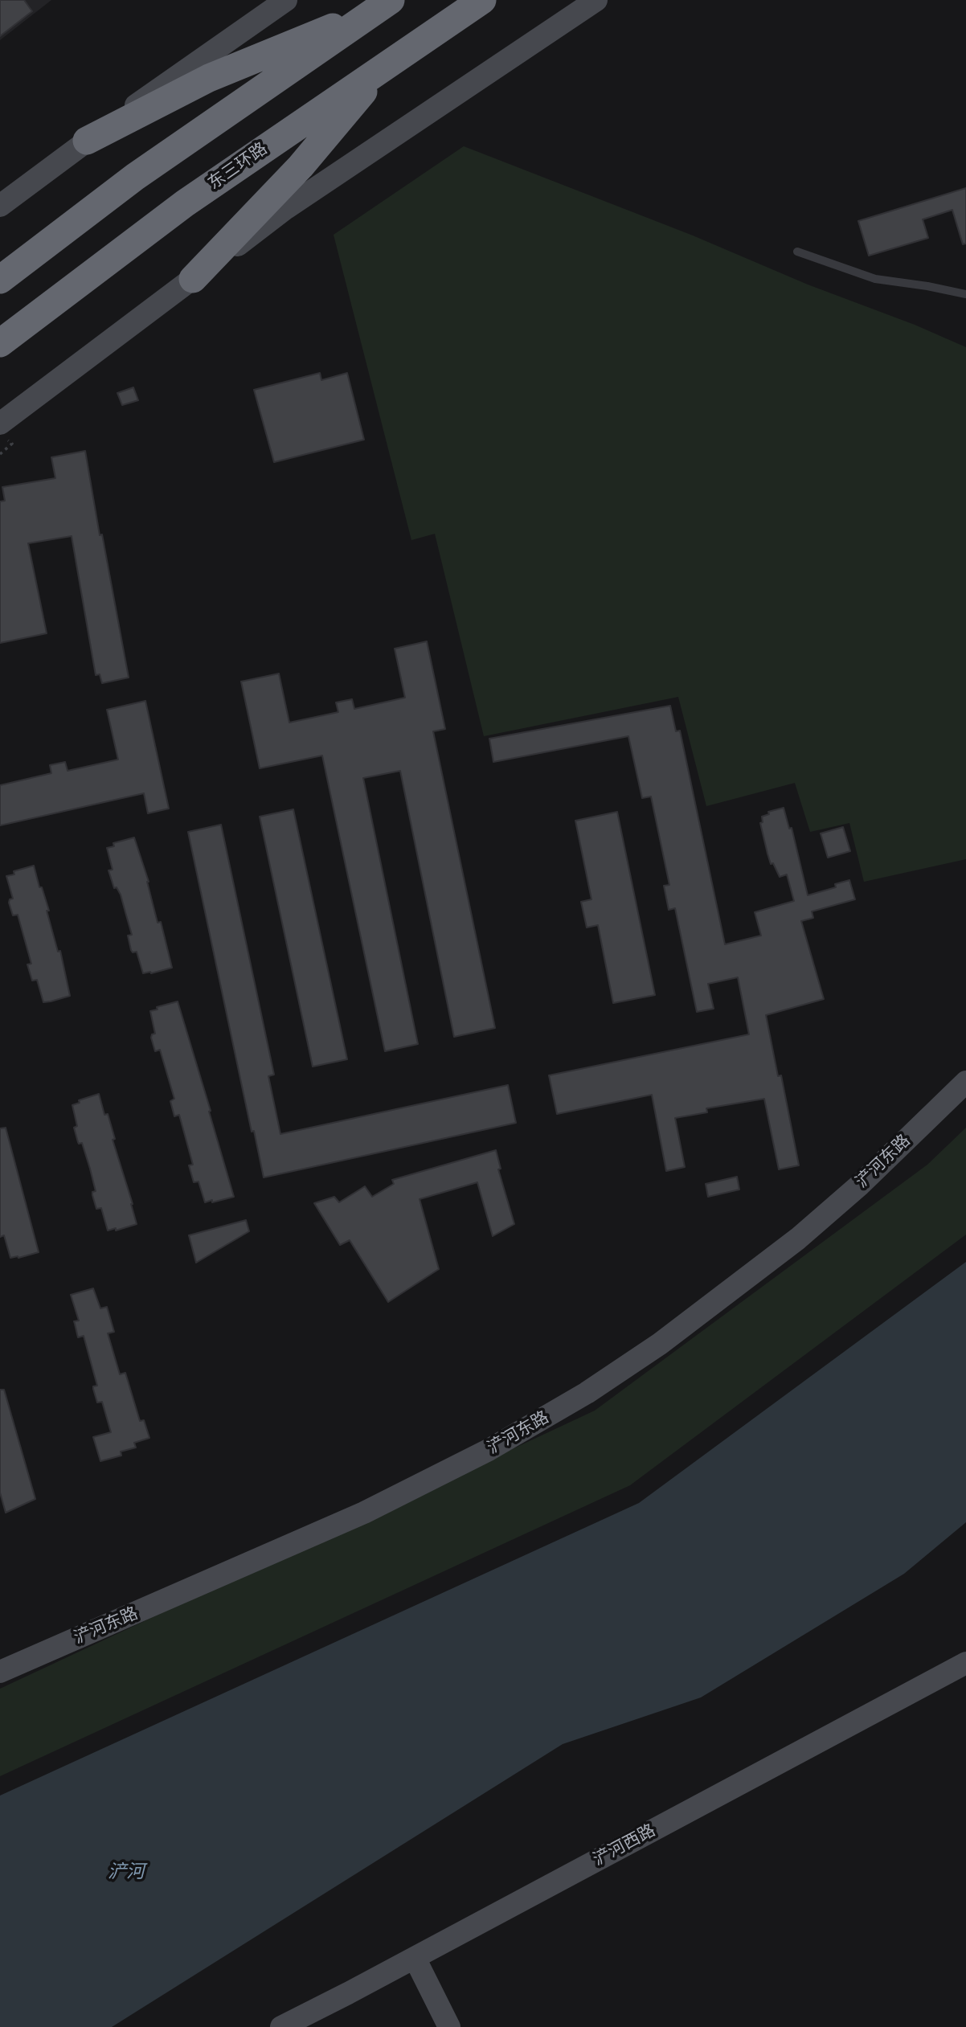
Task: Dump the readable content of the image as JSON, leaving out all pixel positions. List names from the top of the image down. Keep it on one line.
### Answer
{"streets":{"highway":["东三环路"],"street":["浐河东路","浐河西路"]},"water":["浐河"]}
